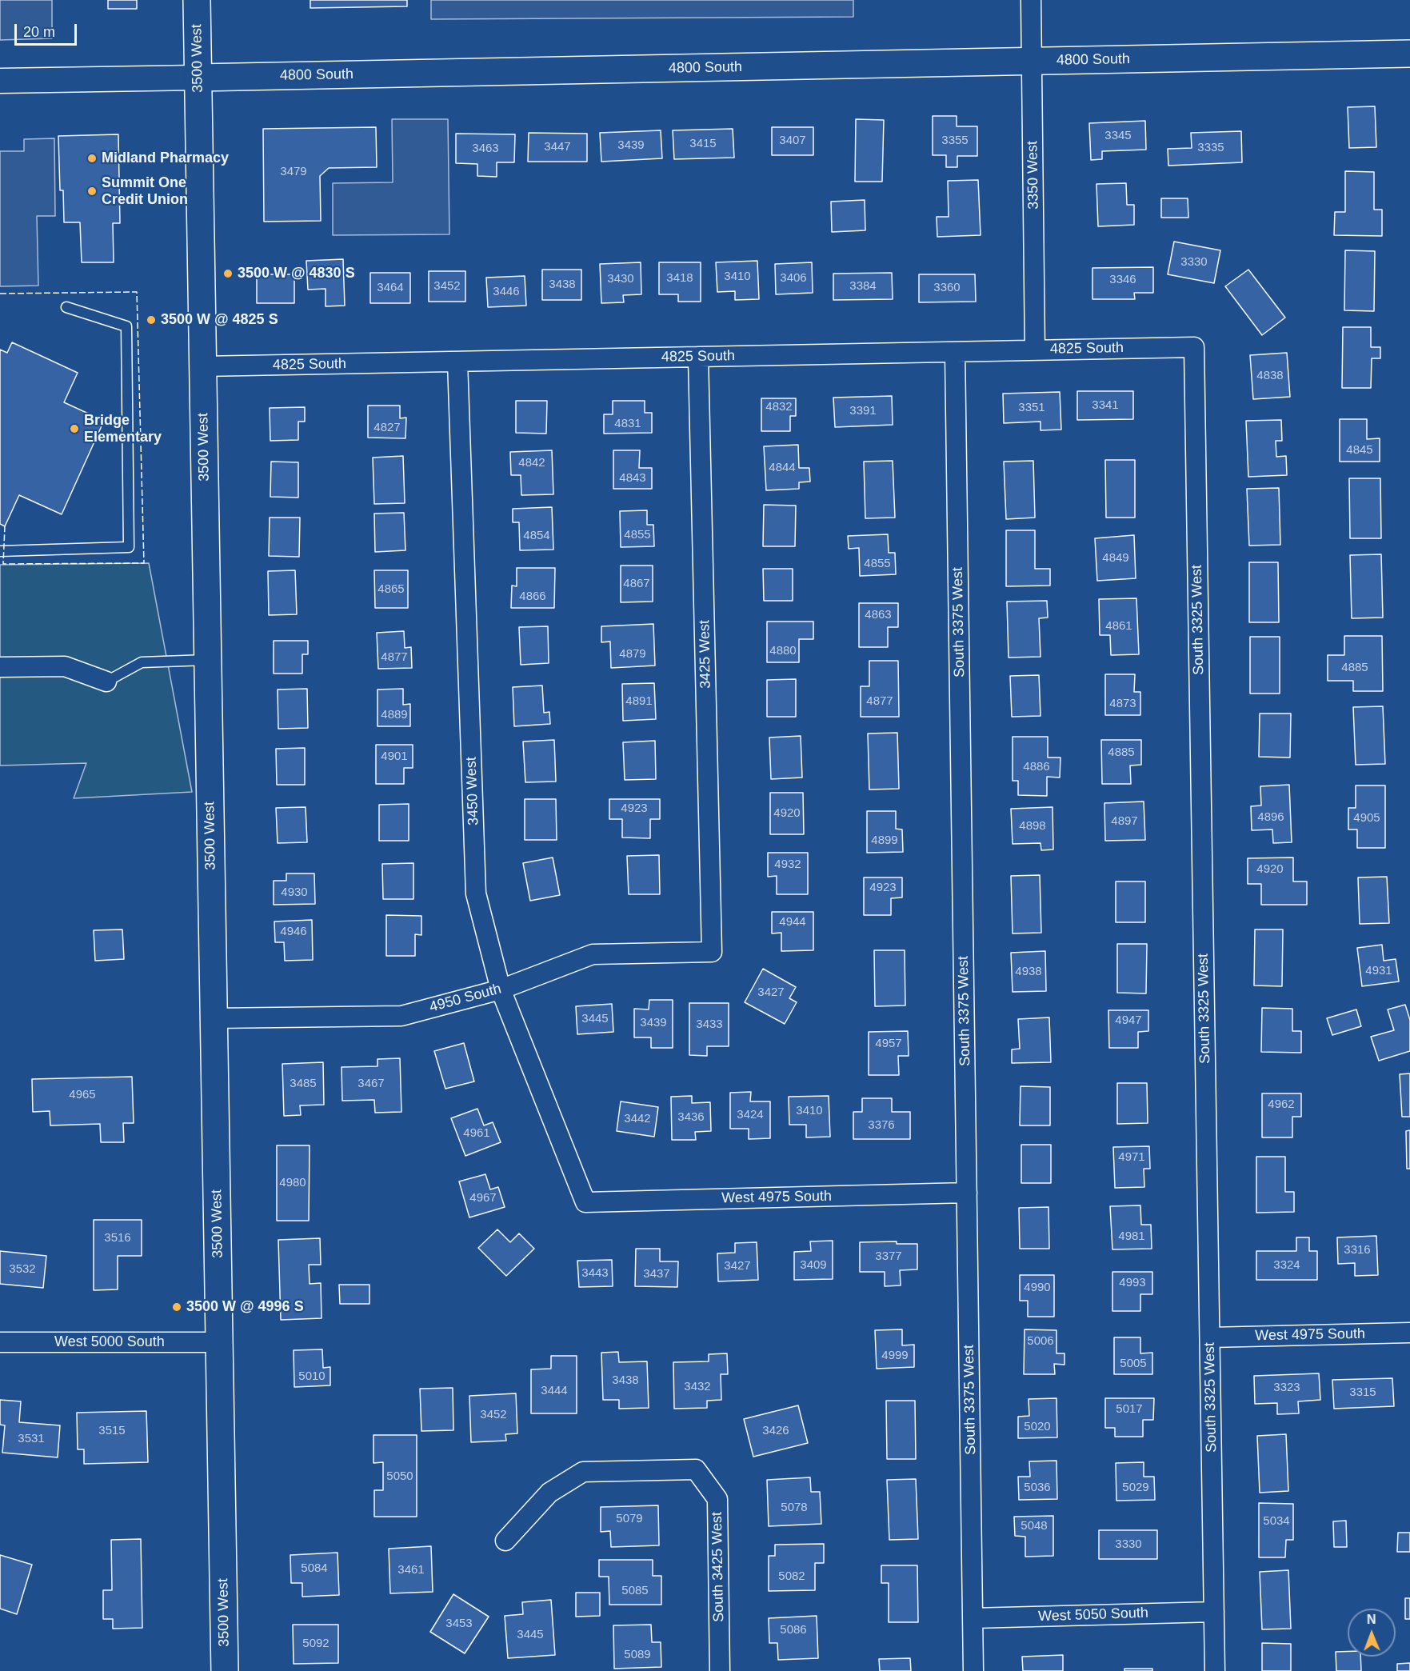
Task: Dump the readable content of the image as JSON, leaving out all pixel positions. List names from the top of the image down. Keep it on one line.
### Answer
{"streets":{"main road":["3500 West","4800 South"],"street":["3350 West","4825 South","South 3325 West","South 3375 West","3425 West","3450 West","4950 South","West 4975 South","West 5000 South","South 3425 West","West 5050 South"]},"crossings":[["3500 West","4800 South"],["3500 West","4825 South"],["3500 West","4950 South"],["3500 West","West 5000 South"],["4800 South","3350 West"],["3350 West","4825 South"],["4825 South","South 3325 West"],["4825 South","South 3375 West"],["4825 South","3425 West"],["4825 South","3450 West"],["South 3325 West","West 4975 South"],["South 3325 West","West 5050 South"],["South 3375 West","West 4975 South"],["South 3375 West","West 5050 South"],["3425 West","4950 South"],["3450 West","4950 South"],["3450 West","West 4975 South"]],"places":["Midland Pharmacy","Summit One Credit Union","3500 W @ 4830 S","3500 W @ 4825 S","Bridge Elementary","3500 W @ 4996 S"],"house_numbers":["3345","3407","3355","3415","3439","3447","3335","3463","3479","3330","3410","3418","3406","3430","3346","3438","3452","3384","3464","3360","3446","4838","3341","4832","3351","3391","4831","4827","4845","4842","4844","4843","4855","4854","4849","4855","4867","4865","4866","4863","4861","4880","4879","4877","4885","4891","4877","4873","4889","4885","4901","4886","4923","4920","4896","4905","4897","4898","4899","4932","4920","4923","4930","4944","4946","4931","4938","3427","3445","4947","3439","3433","4957","3485","3467","4965","4962","3410","3424","3436","3442","3376","4961","4971","4980","4967","4981","3516","3316","3377","3409","3324","3427","3532","3443","3437","4993","4990","5006","4999","5005","5010","3438","3432","3323","3444","3315","5017","3452","5020","3515","3426","3531","5050","5036","5029","5078","5079","5034","5048","3330","5084","3461","5082","5085","3453","5086","3445","5092","5089"],"scale_bar":"20 m","north":"top"}
